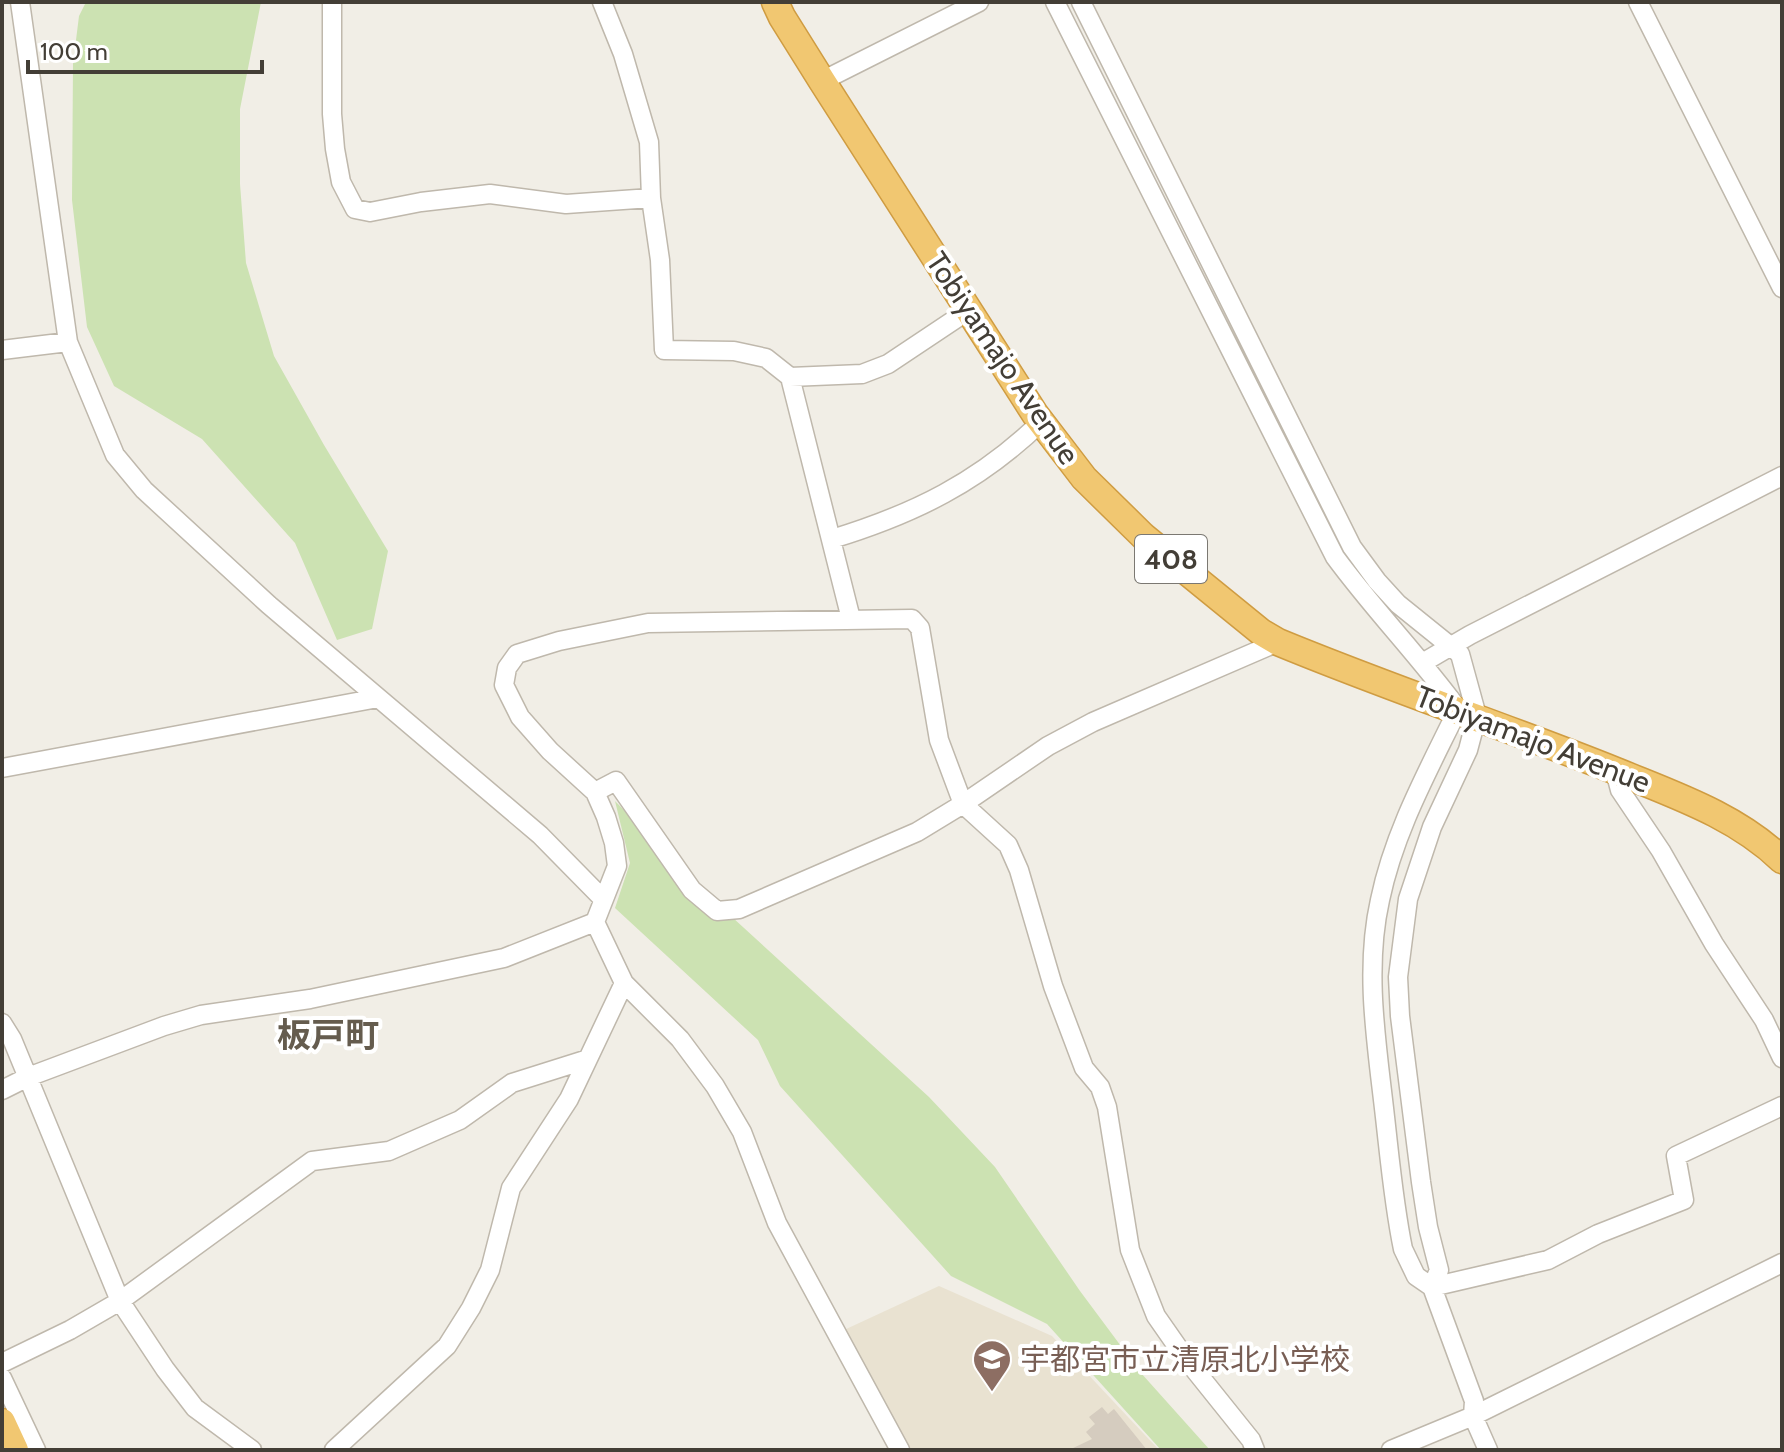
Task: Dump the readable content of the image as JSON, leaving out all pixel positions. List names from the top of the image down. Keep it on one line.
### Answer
{"streets":{"highway":["Tobiyamajo Avenue","408"]},"districts":["板戸町"],"places":{"school or university":["宇都宮市立清原北小学校"]},"scale_bar":"100 m"}
